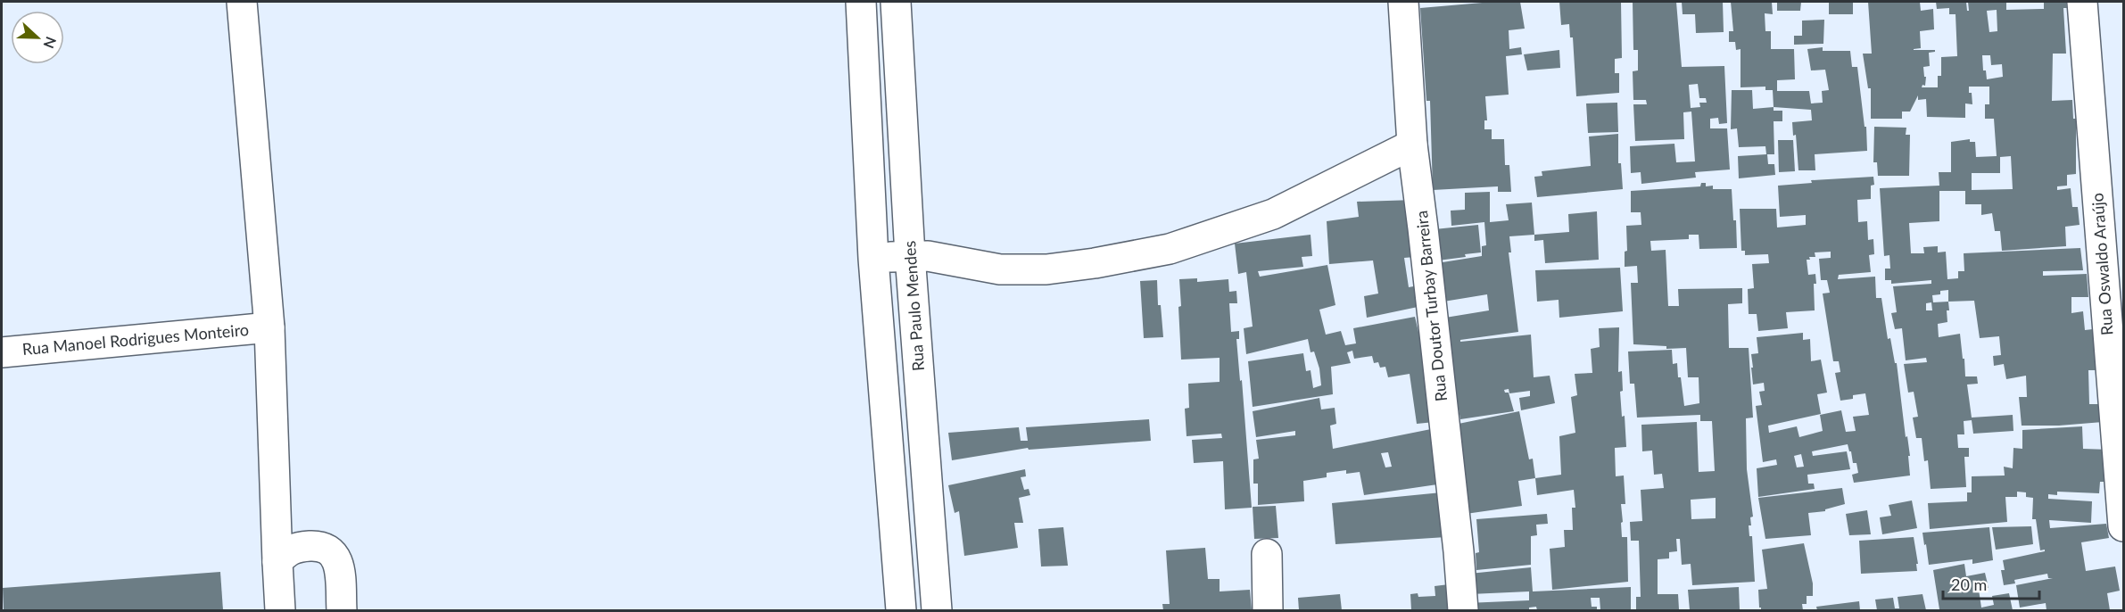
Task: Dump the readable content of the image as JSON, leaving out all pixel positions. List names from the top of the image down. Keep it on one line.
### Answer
{"streets":{"street":["Rua Oswaldo Araújo","Rua Paulo Mendes","Rua Doutor Turbay Barreira","Rua Manoel Rodrigues Monteiro"]},"scale_bar":"20 m","north":"right"}
